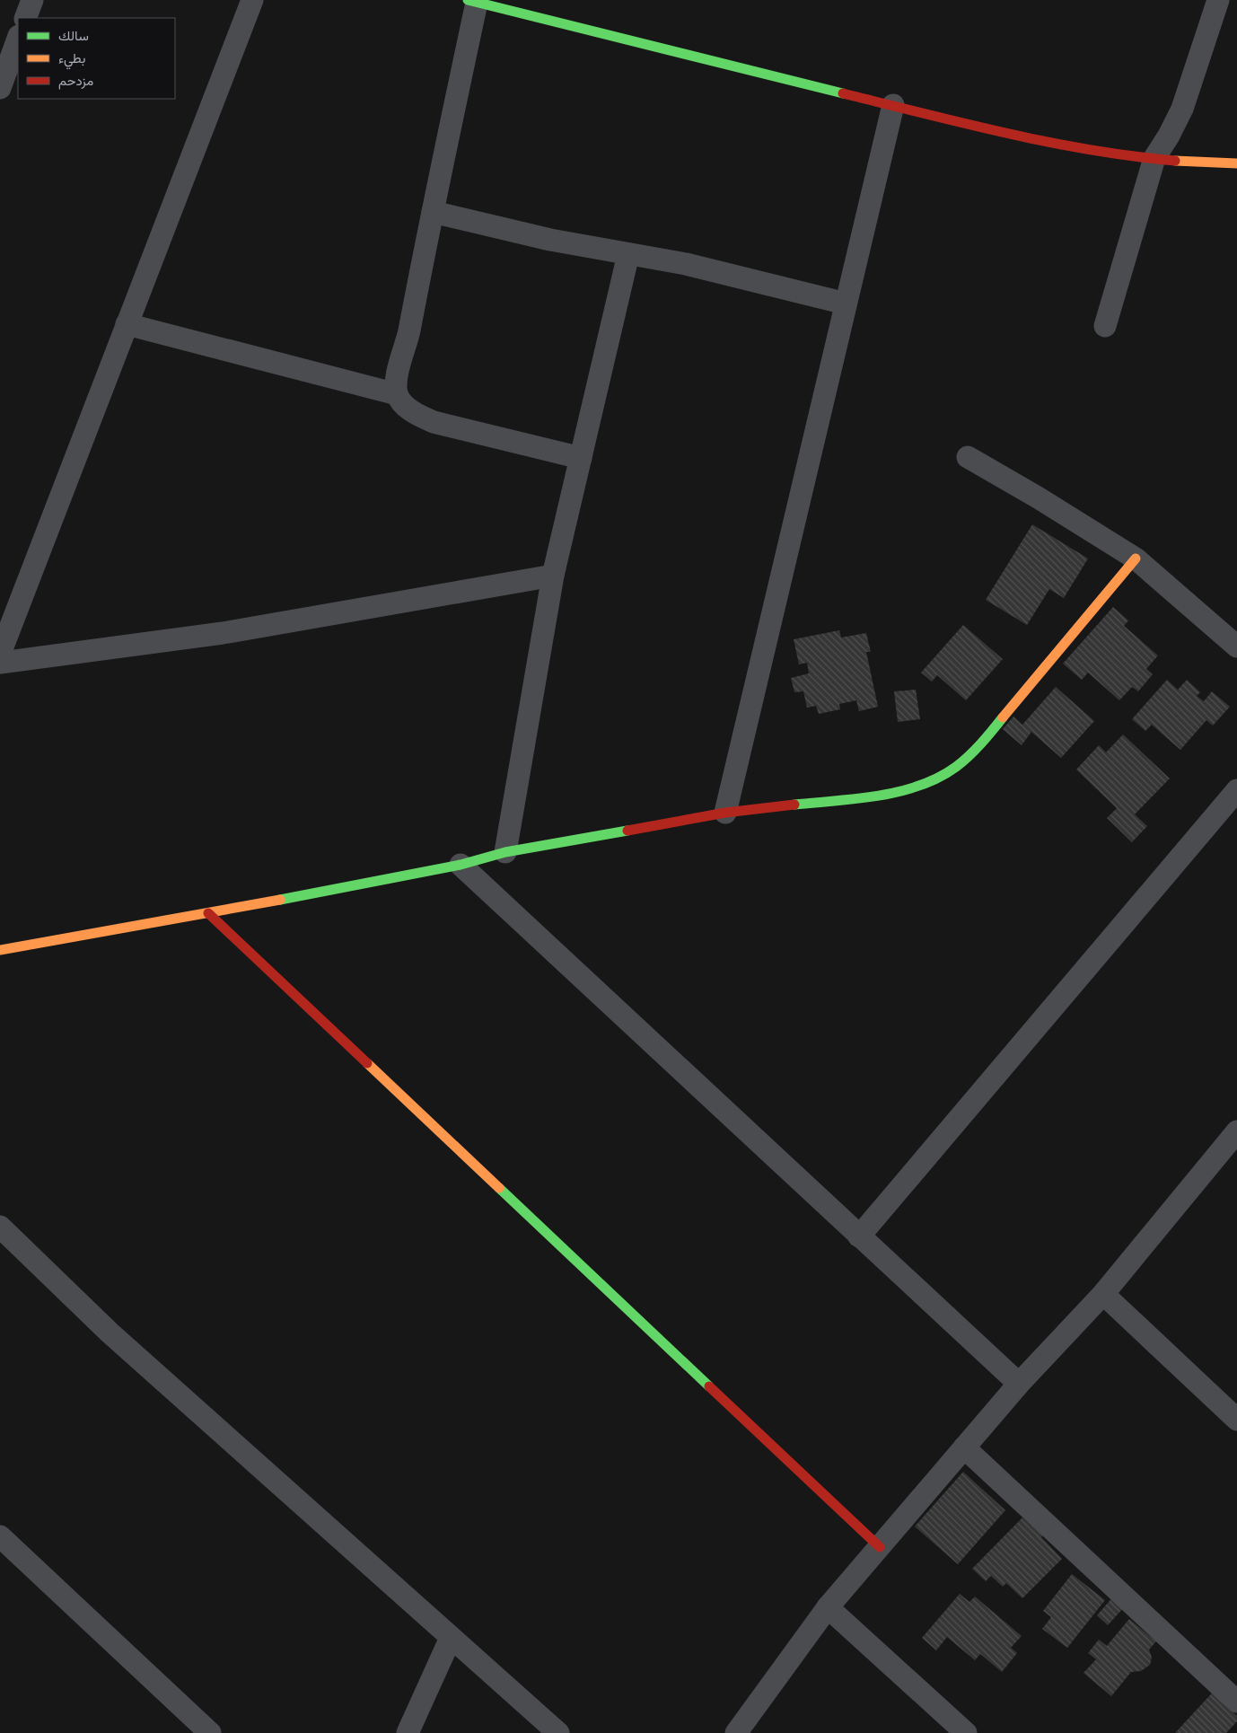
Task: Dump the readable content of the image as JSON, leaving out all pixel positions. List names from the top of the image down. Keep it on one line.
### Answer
{"legend":["سالك","بطيء","مزدحم"]}
